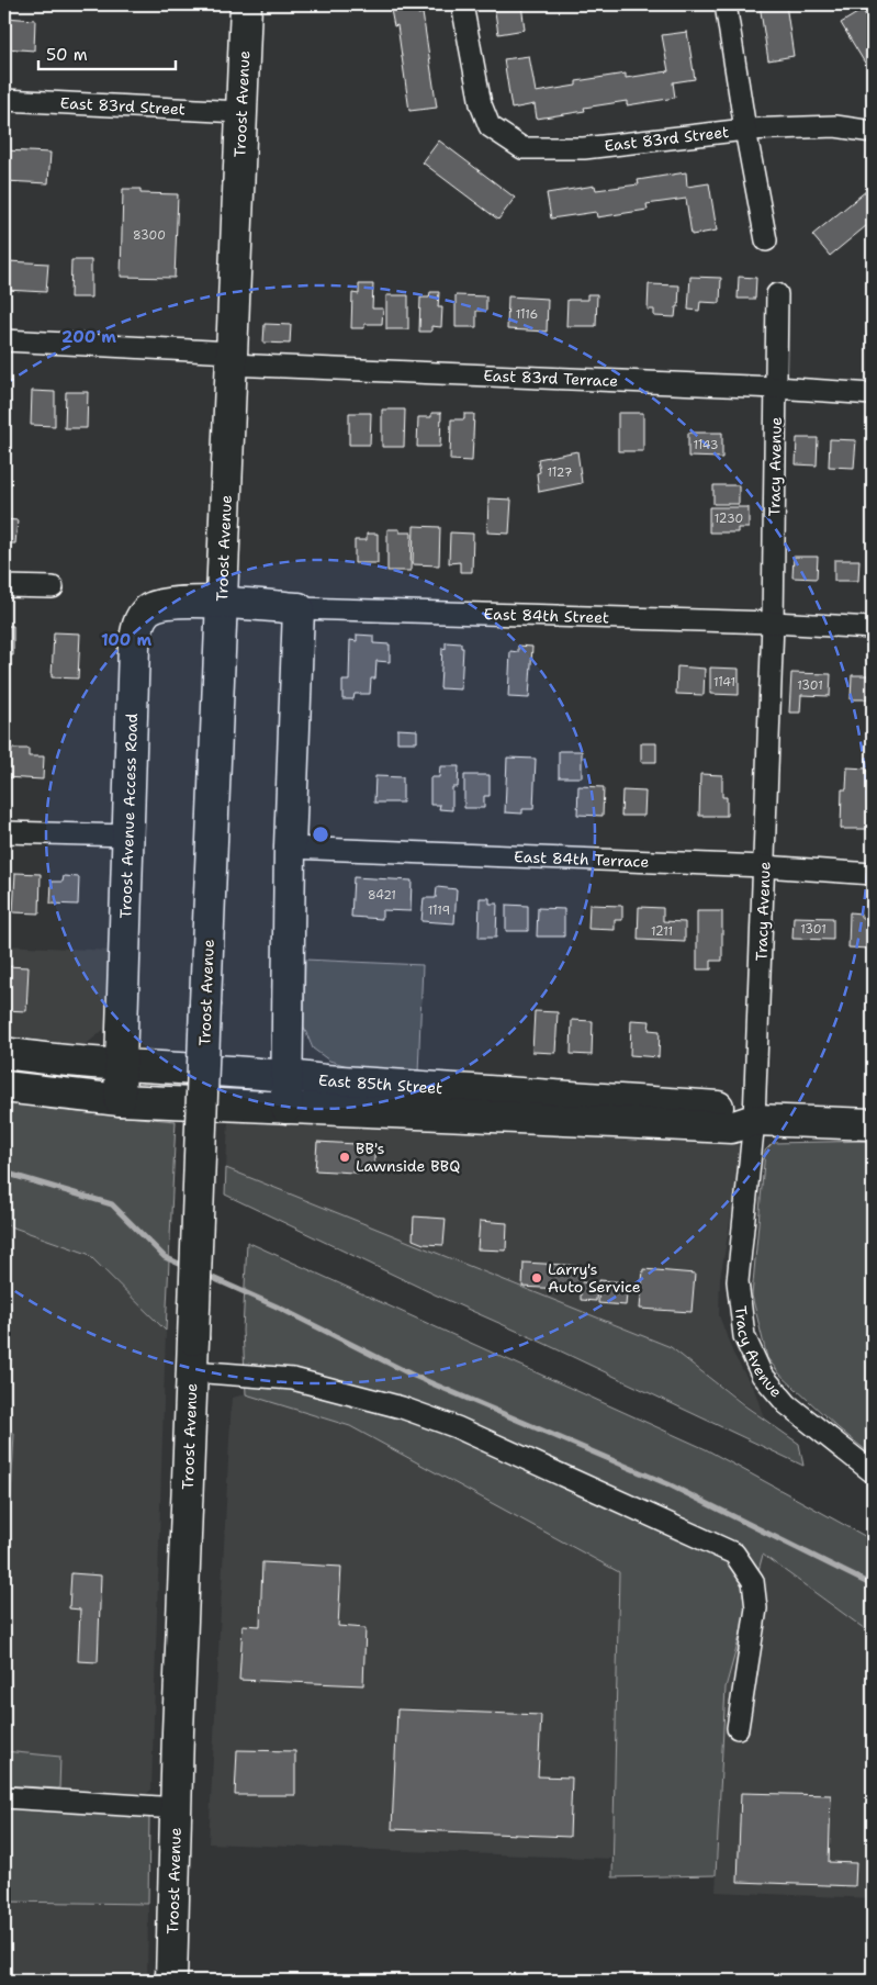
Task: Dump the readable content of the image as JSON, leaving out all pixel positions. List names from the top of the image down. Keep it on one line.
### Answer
{"streets":{"main road":["Troost Avenue","East 84th Street","Troost Avenue Access Road","East 85th Street"],"street":["East 83rd Street","East 83rd Terrace","Tracy Avenue","East 84th Terrace"]},"crossings":[["Troost Avenue","East 83rd Street"],["Troost Avenue","East 83rd Terrace"],["Troost Avenue","East 84th Street"],["Troost Avenue","Troost Avenue Access Road"],["East 83rd Terrace","Tracy Avenue"],["Tracy Avenue","East 84th Street"],["Tracy Avenue","East 84th Terrace"],["Tracy Avenue","East 85th Street"],["East 84th Street","Troost Avenue Access Road"],["Troost Avenue Access Road","East 85th Street"]],"places":["BB's Lawnside BBQ","Larry's Auto Service"],"house_numbers":["8300","1116","1143","1127","1230","1141","1301","8421","1119","1301","1211"],"scale_bar":"50 m","rings":["200 m","100 m"]}
